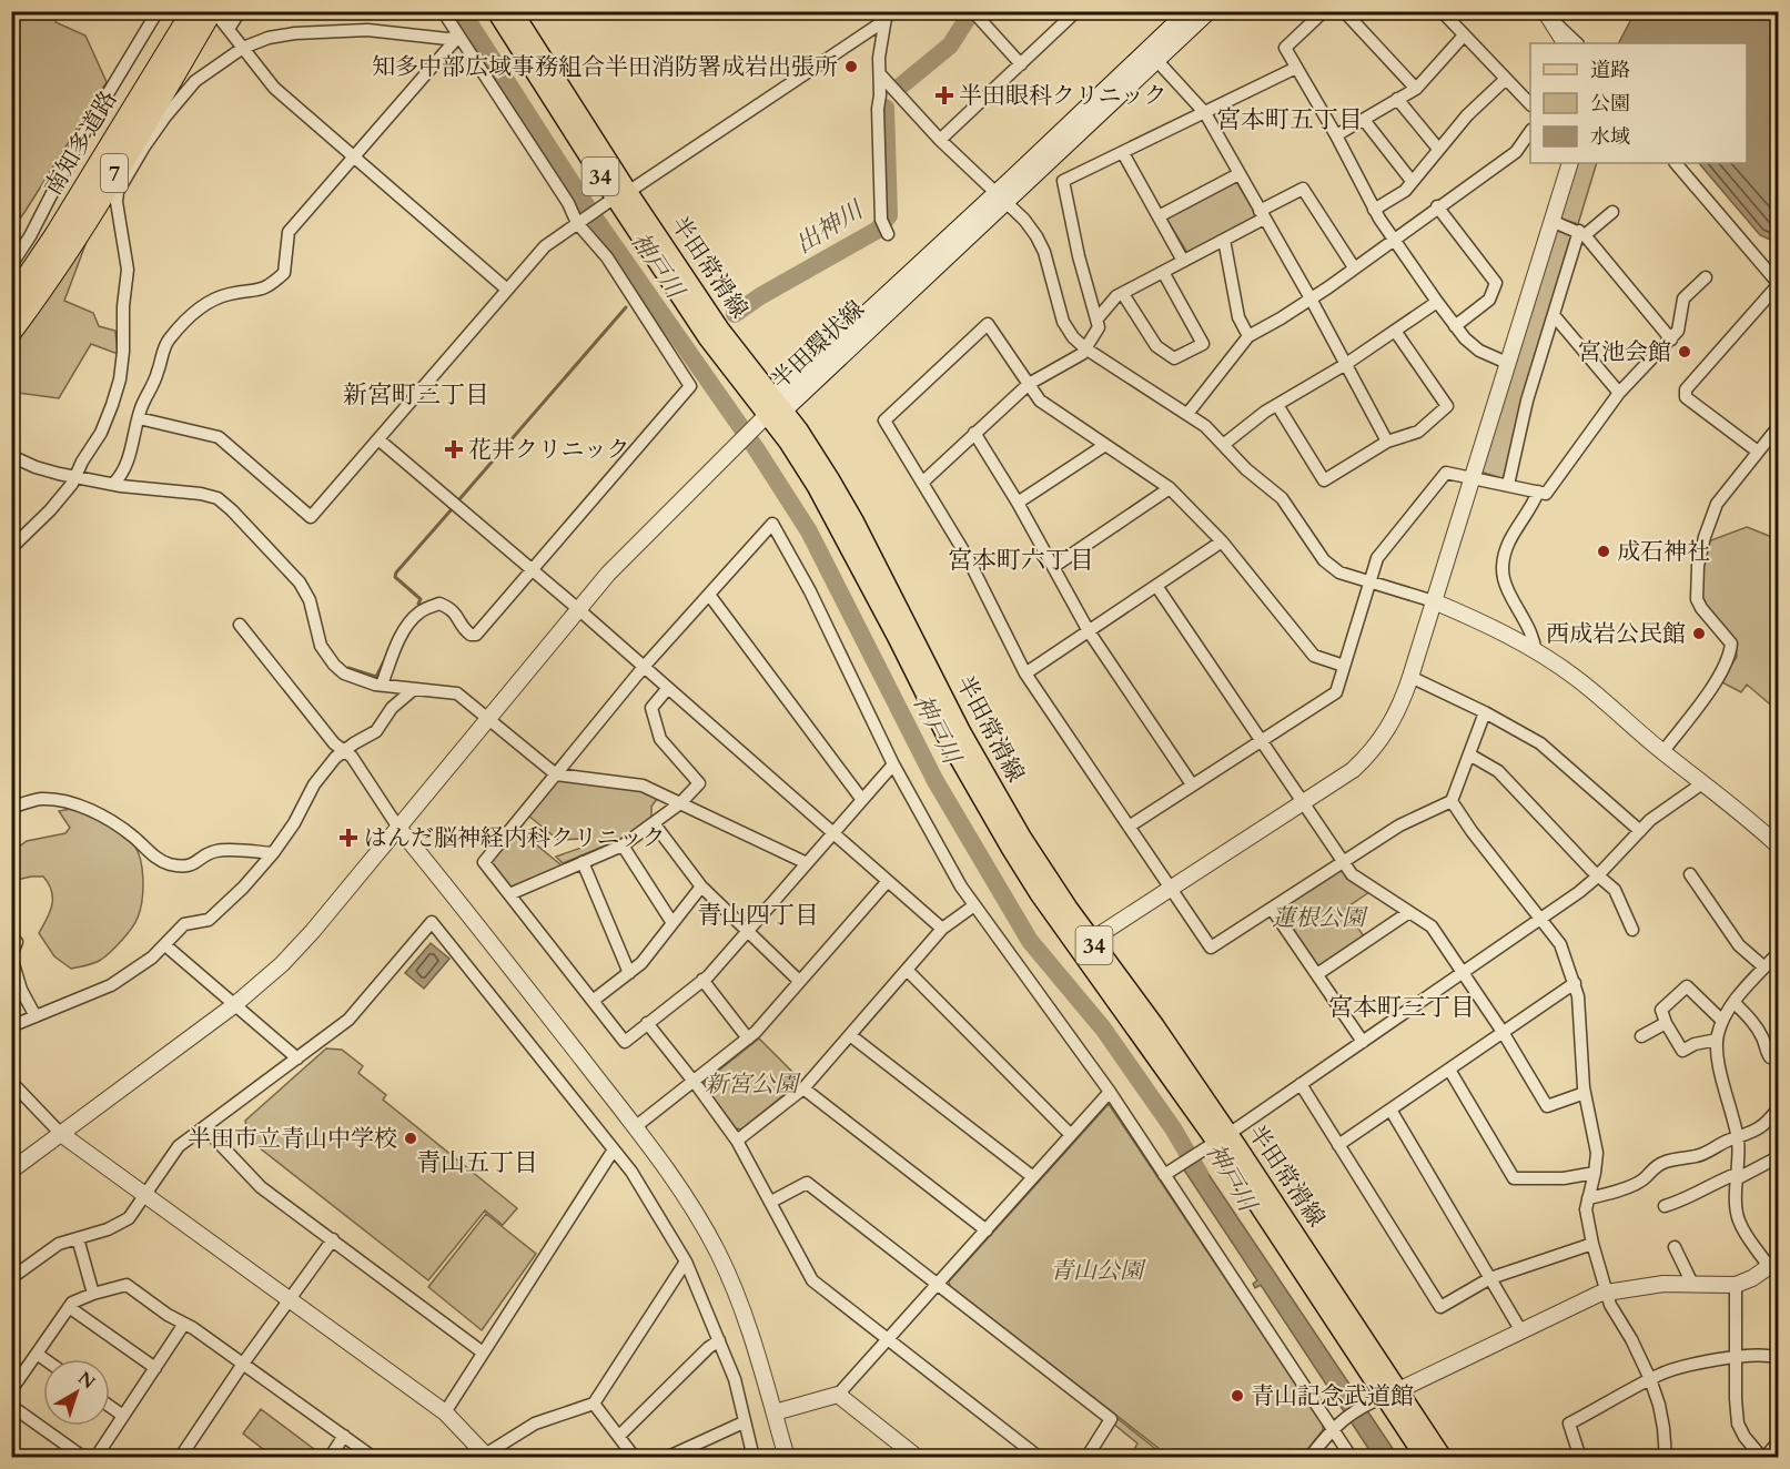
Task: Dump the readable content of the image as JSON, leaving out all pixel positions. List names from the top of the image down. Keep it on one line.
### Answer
{"streets":{"highway":["南知多道路","7"],"main road":["34","半田常滑線","半田環状線"]},"crossings":[["半田常滑線","半田環状線"]],"districts":["宮本町五丁目","新宮町三丁目","宮本町六丁目","青山四丁目","宮本町三丁目","青山五丁目"],"water":["出神川","神戸川"],"parks":["蓮根公園","新宮公園","青山公園"],"places":{"other":["知多中部広域事務組合半田消防署成岩出張所","宮池会館","成石神社","西成岩公民館","半田市立青山中学校","青山記念武道館"],"health":["半田眼科クリニック","花井クリニック","はんだ脳神経内科クリニック"]},"legend":["道路","公園","水域"],"north":"top right"}
